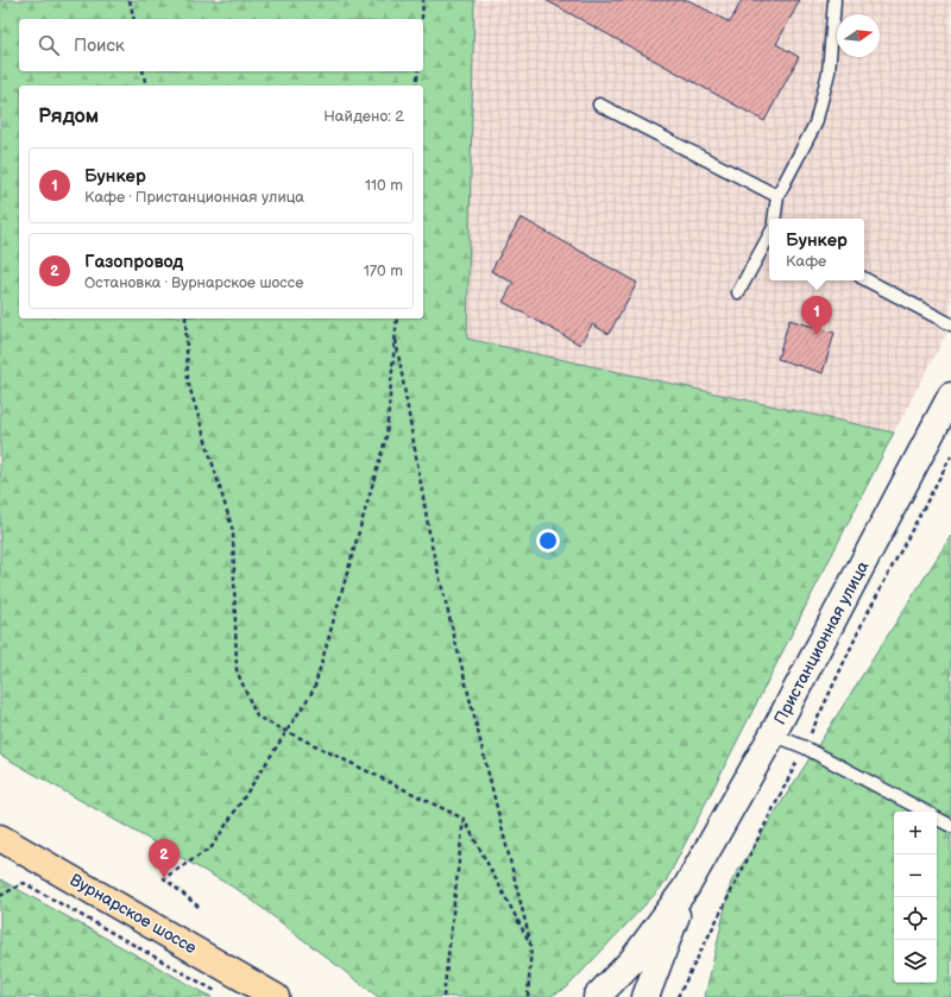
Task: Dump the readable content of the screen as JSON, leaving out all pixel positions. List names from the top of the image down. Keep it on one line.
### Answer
{"streets":{"main road":["Вурнарское шоссе"],"street":["Пристанционная улица"]},"north":"right","page":{"search":"Поиск","heading":["Рядом","Найдено: 2"],"list":[{"mark":"1","name":"Бункер","note":"Кафе · Пристанционная улица","value":"110 m"},{"mark":"2","name":"Газопровод","note":"Остановка · Вурнарское шоссе","value":"170 m"}],"popup":["Бункер","Кафе"],"pins":["1","2"],"map_buttons":["+","−"]}}
